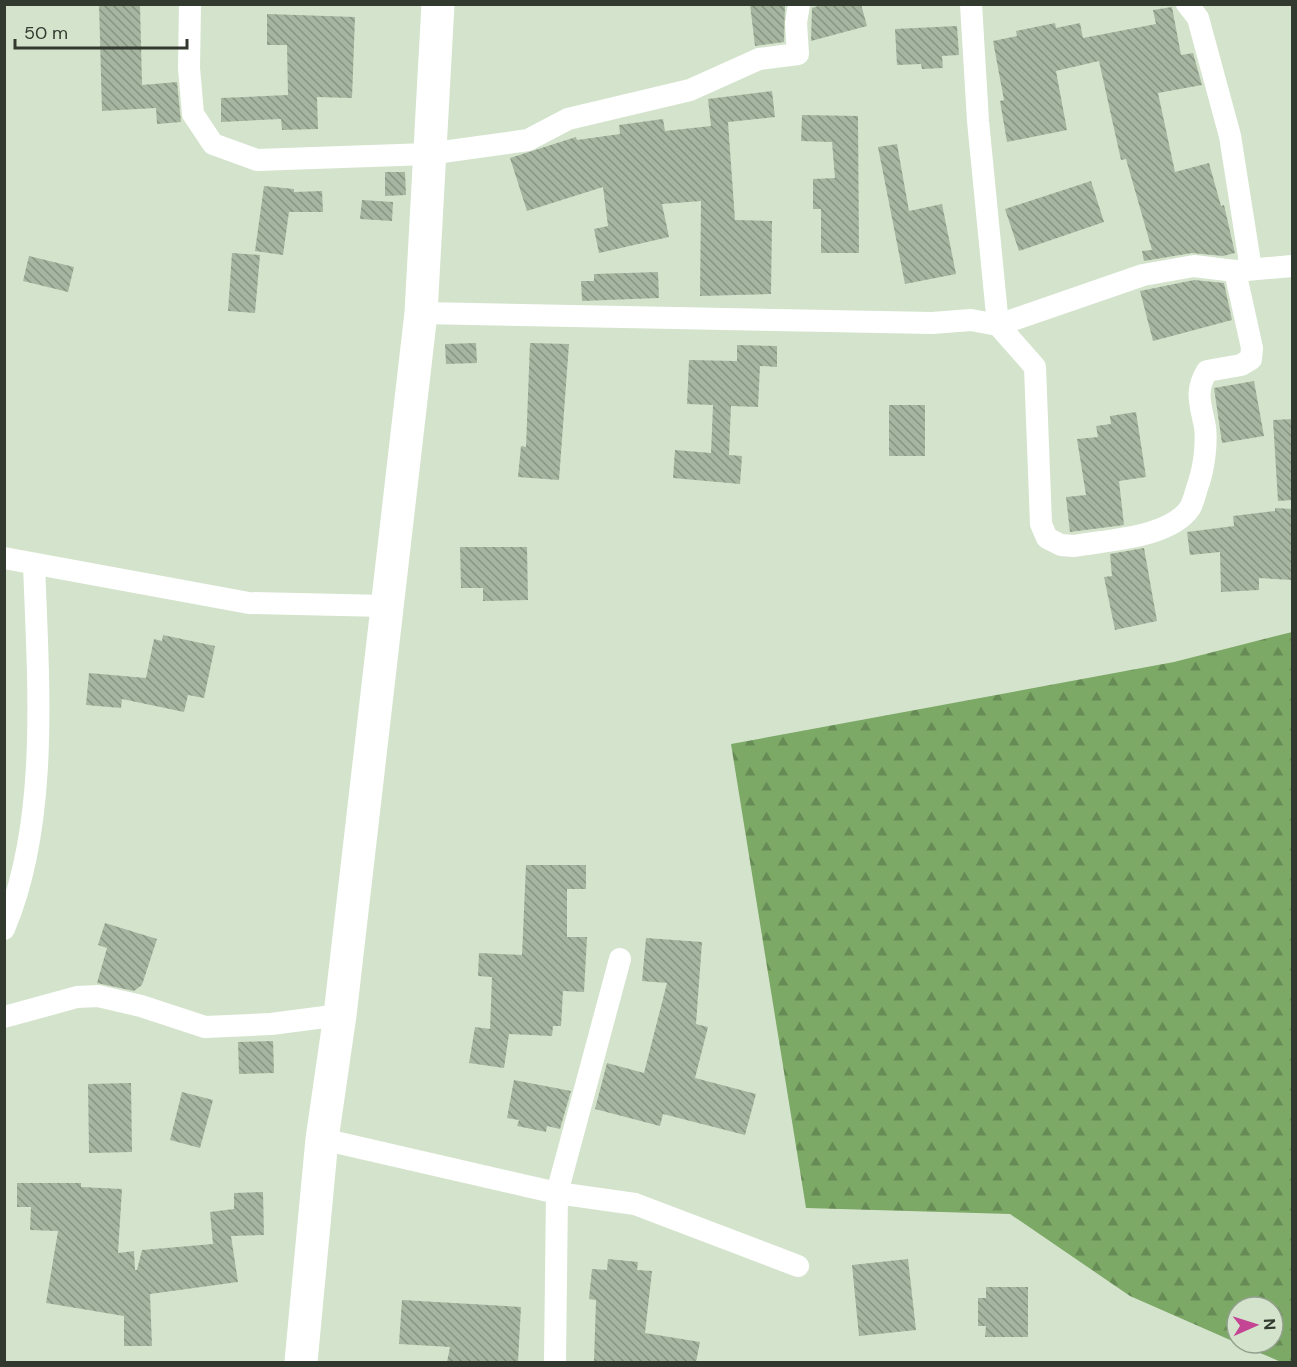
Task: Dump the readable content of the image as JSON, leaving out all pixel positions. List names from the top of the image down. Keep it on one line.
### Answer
{"scale_bar":"50 m","north":"right"}
